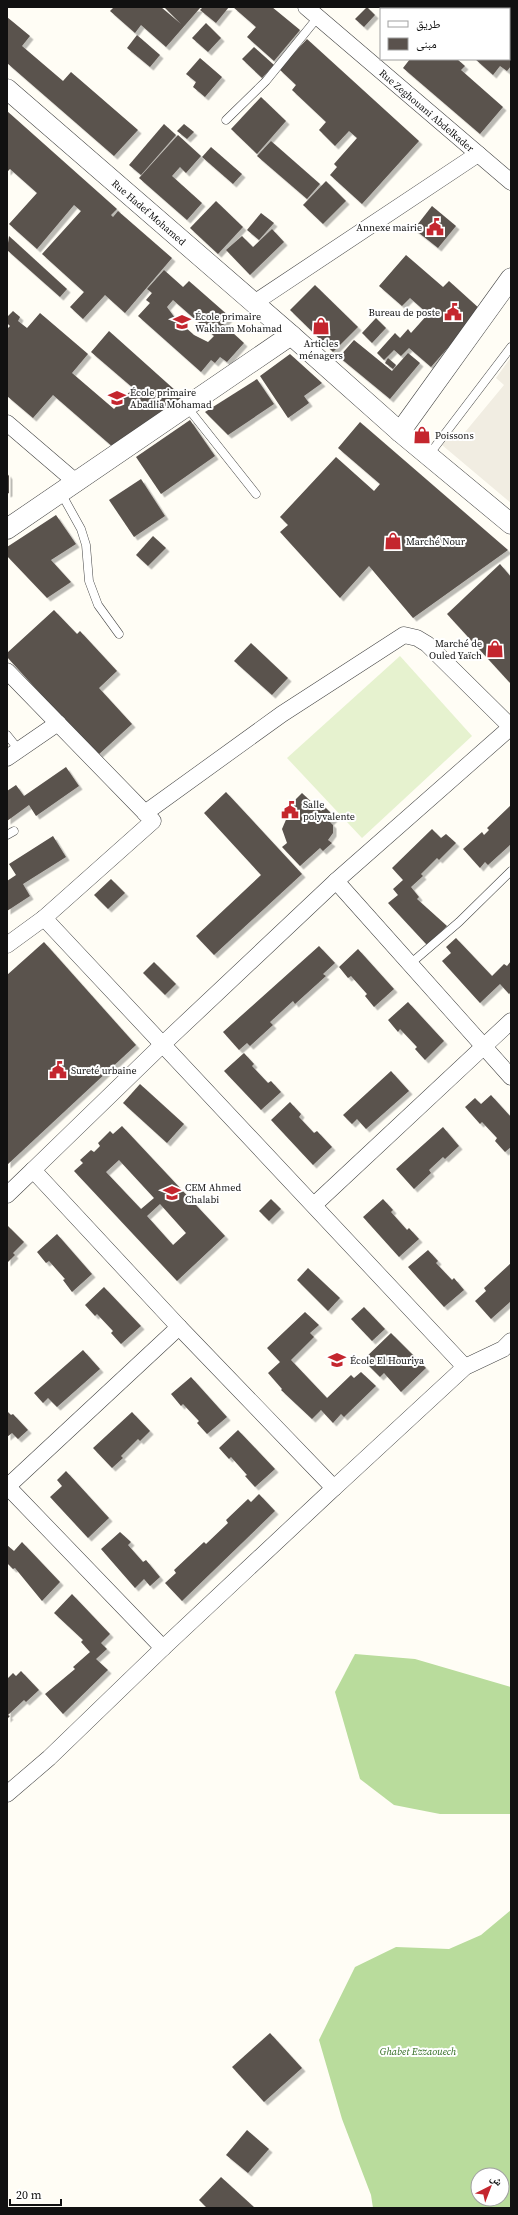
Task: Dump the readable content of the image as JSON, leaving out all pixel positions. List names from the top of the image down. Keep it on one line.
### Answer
{"streets":{"street":["Rue Zeghouani Abdelkader","Rue Hadef Mohamed"]},"parks":["Ghabet Ezzaouech"],"places":{"public building":["Annexe mairie","Bureau de poste","Salle polyvalente","Sureté urbaine"],"school or university":["École primaire Wakham Mohamad","École primaire Abadlia Mohamad","CEM Ahmed Chalabi","École El Houriya"],"shop":["Articles ménagers","Poissons","Marché Nour","Marché de Ouled Yaïch"]},"legend":["طريق","مبنى"],"scale_bar":"20 m","north":"top right"}
